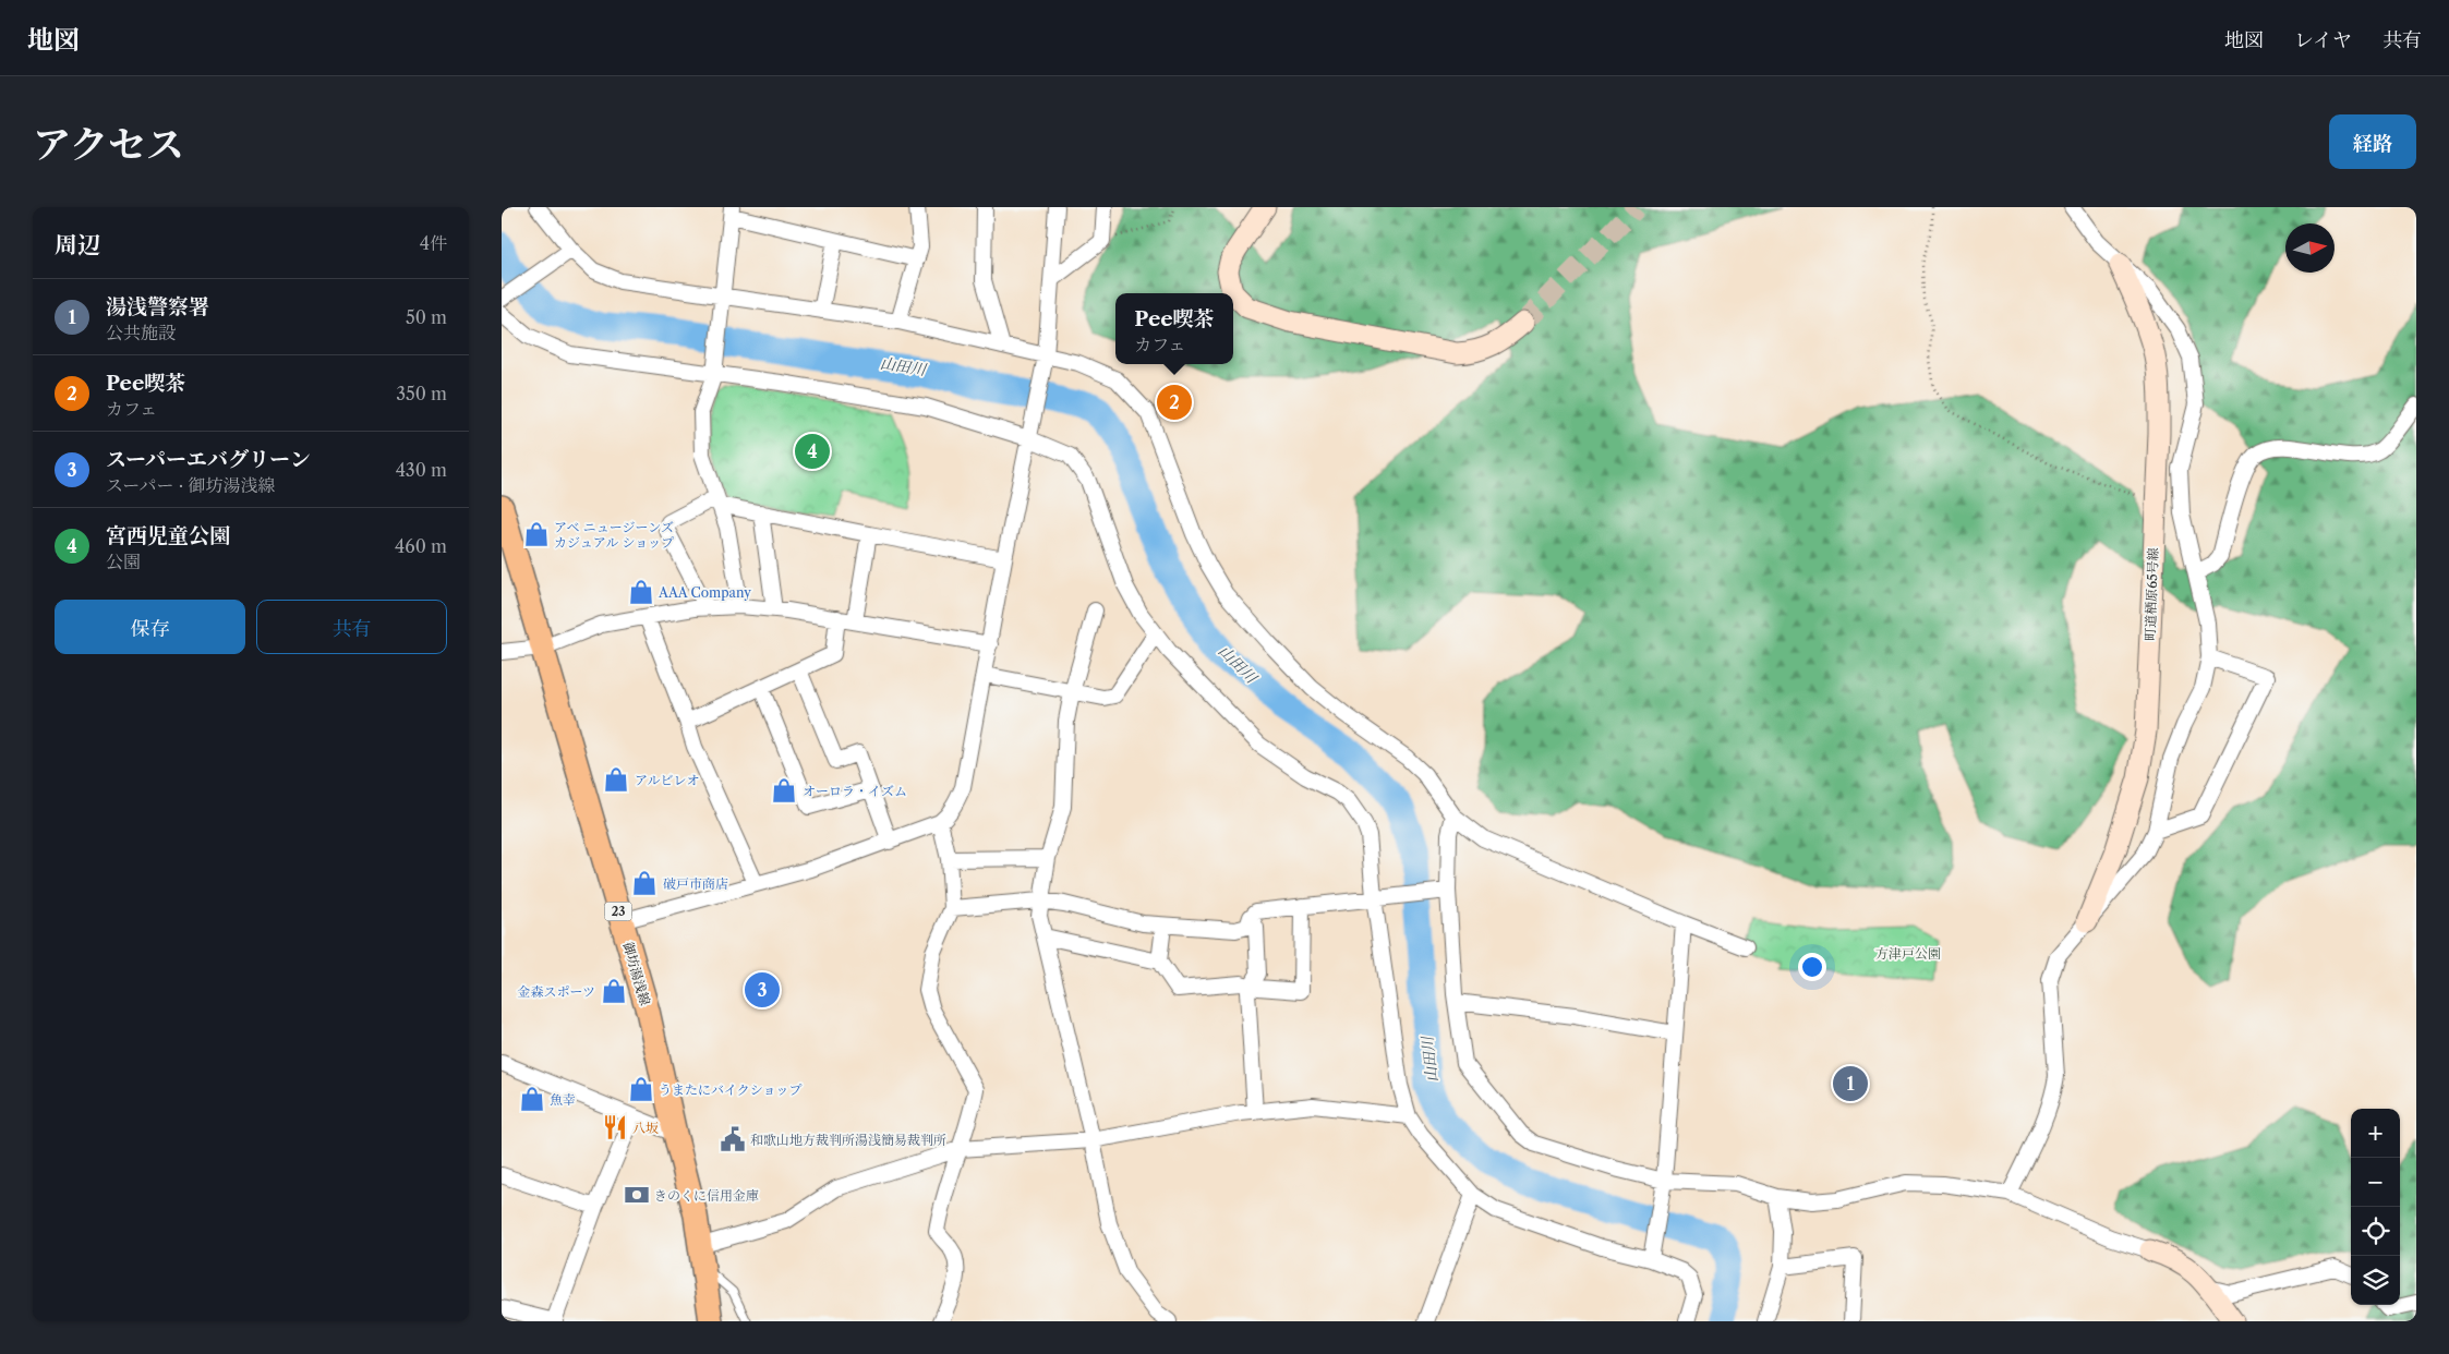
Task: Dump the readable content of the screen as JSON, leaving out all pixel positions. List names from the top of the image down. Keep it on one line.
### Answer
{"streets":{"main road":["23","御坊湯浅線"],"street":["町道栖原65号線"]},"water":["山田川"],"parks":["方津戸公園"],"places":{"shop":["アベ ニュージーンズ カジュアル ショップ","AAA Company","アルビレオ","オーロラ・イズム","破戸市商店","金森スポーツ","うまたにバイクショップ","魚幸"],"restaurant":["八坂"],"public building":["和歌山地方裁判所湯浅簡易裁判所"],"bank":["きのくに信用金庫"]},"north":"right","page":{"header":"地図","nav":["地図","レイヤ","共有"],"title":"アクセス","buttons":["経路",["保存","共有"]],"heading":["周辺","4件"],"list":[{"mark":"1","name":"湯浅警察署","note":"公共施設","value":"50 m"},{"mark":"2","name":"Pee喫茶","note":"カフェ","value":"350 m"},{"mark":"3","name":"スーパーエバグリーン","note":"スーパー · 御坊湯浅線","value":"430 m"},{"mark":"4","name":"宮西児童公園","note":"公園","value":"460 m"}],"popup":["Pee喫茶","カフェ"],"pins":["2","4","3","1"],"map_buttons":["+","−"]}}
